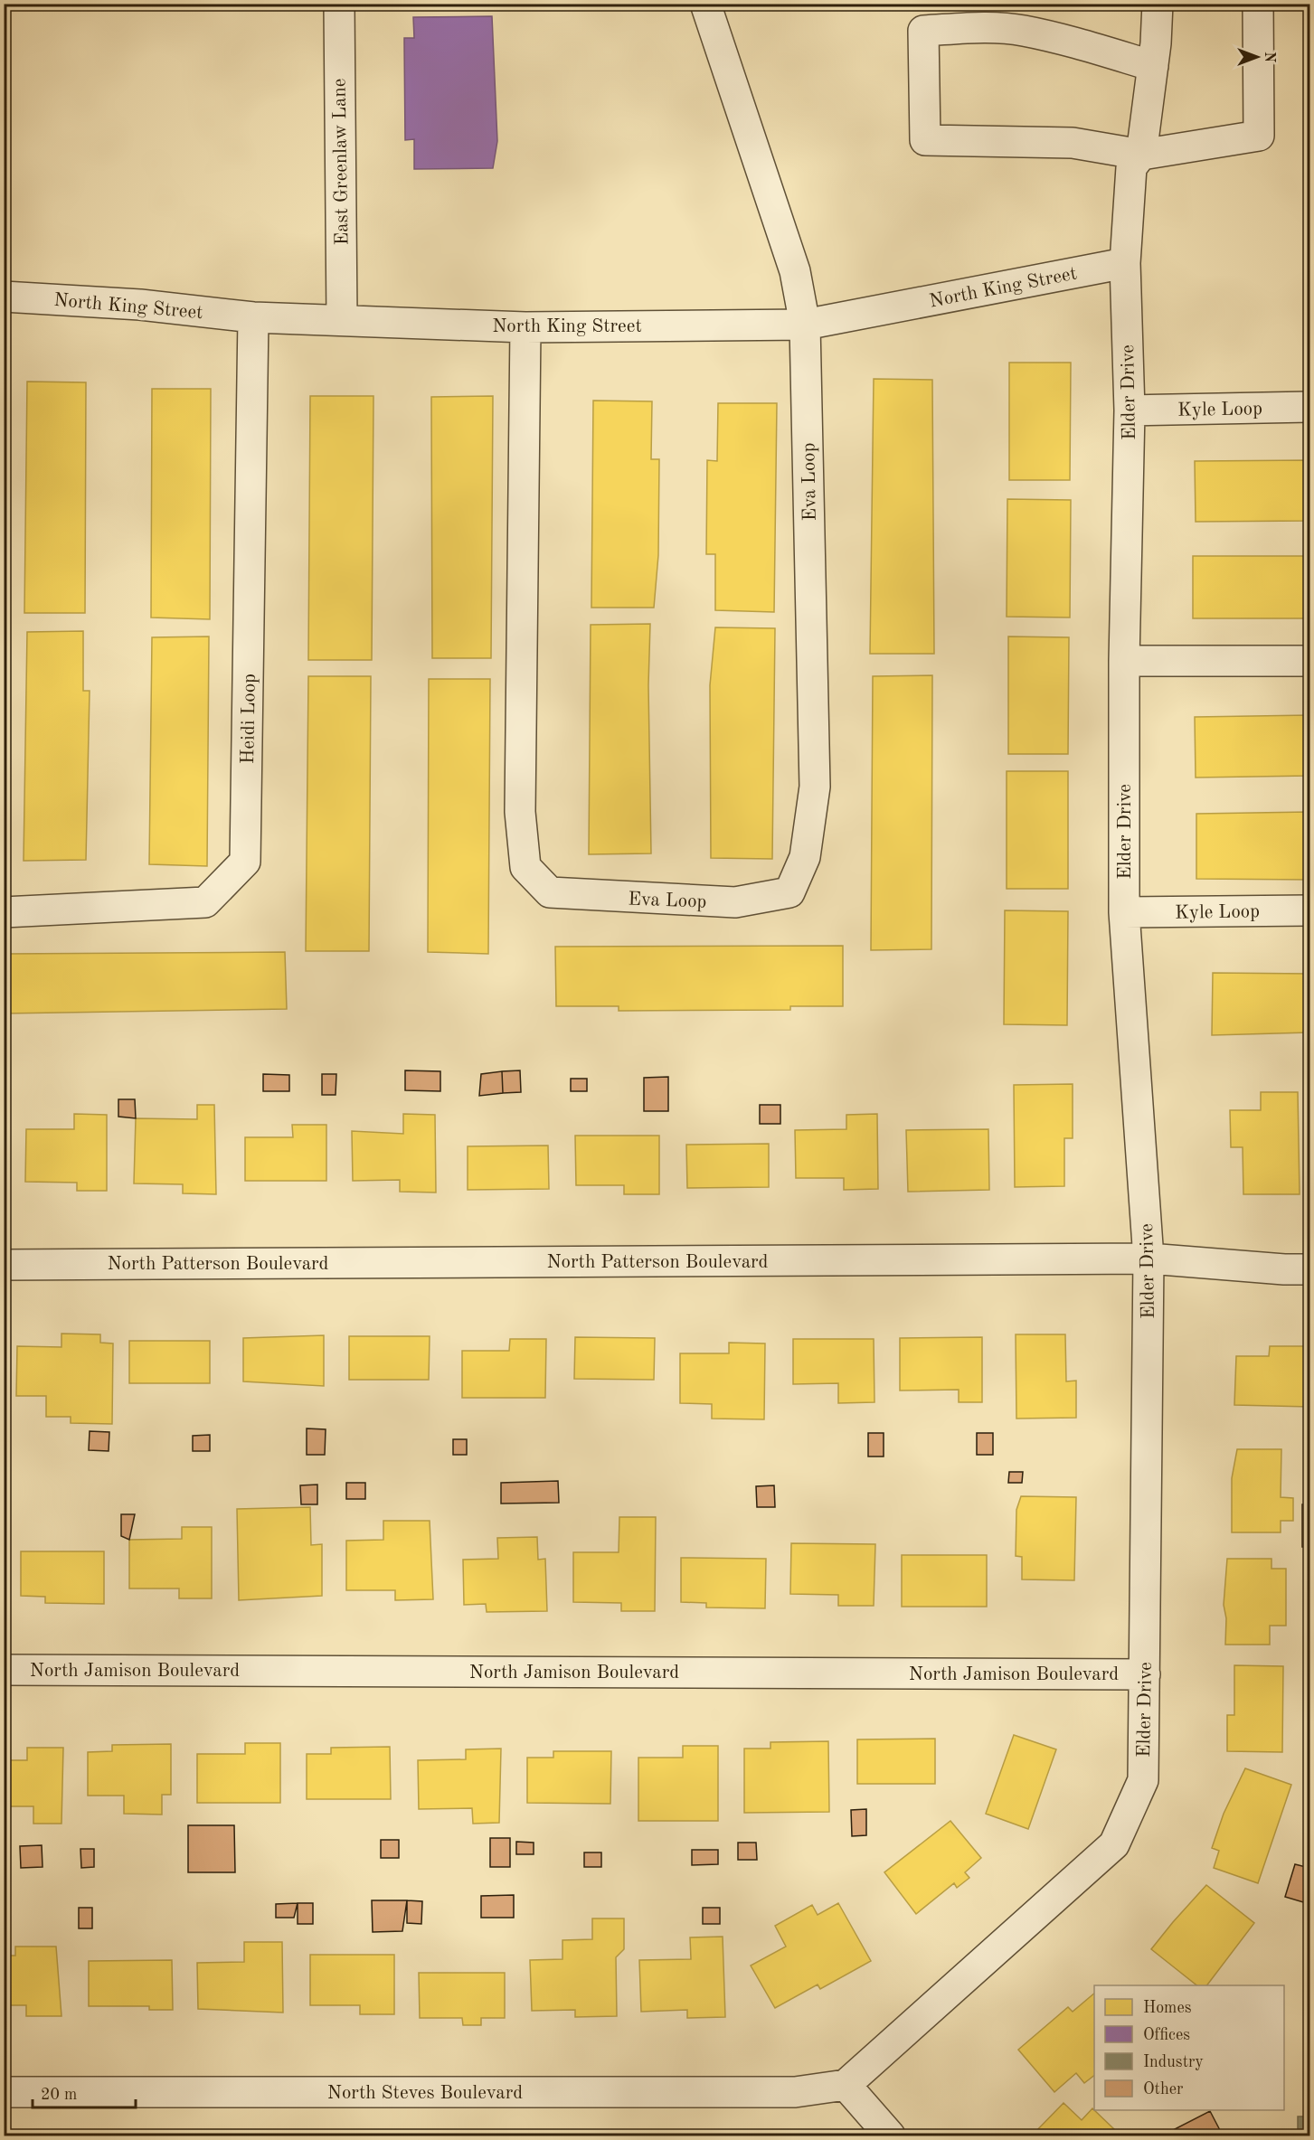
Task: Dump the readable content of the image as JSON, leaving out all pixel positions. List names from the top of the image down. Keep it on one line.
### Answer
{"streets":{"street":["East Greenlaw Lane","North King Street","Elder Drive","Kyle Loop","Eva Loop","Heidi Loop","North Patterson Boulevard","North Jamison Boulevard","North Steves Boulevard"]},"crossings":[["East Greenlaw Lane","North King Street"],["North King Street","Elder Drive"],["North King Street","Eva Loop"],["North King Street","Heidi Loop"],["Elder Drive","Kyle Loop"],["Elder Drive","North Patterson Boulevard"],["Elder Drive","North Jamison Boulevard"],["Elder Drive","North Steves Boulevard"]],"legend":["Homes","Offices","Industry","Other"],"scale_bar":"20 m","north":"right"}
